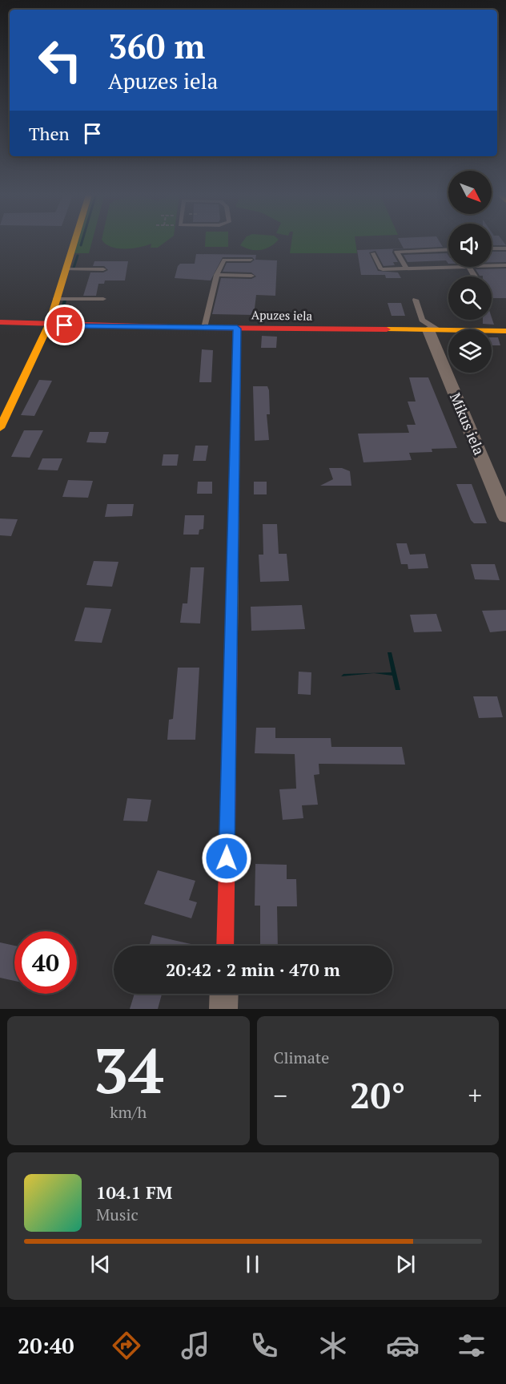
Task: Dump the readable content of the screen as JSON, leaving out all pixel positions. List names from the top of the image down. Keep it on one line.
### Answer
{"streets":{"street":["Apuzes iela","Mikus iela"]},"crossings":[["Apuzes iela","Mikus iela"]],"north":"bottom right","page":{"turn":["360 m","Apuzes iela"],"then":"Then","limit":"40","trip":"20:42 · 2 min · 470 m","tile":[["34","km/h"],"Climate"],"heat":["−","20°","+"],"song":["104.1 FM","Music"],"tabs":"20:40"}}
